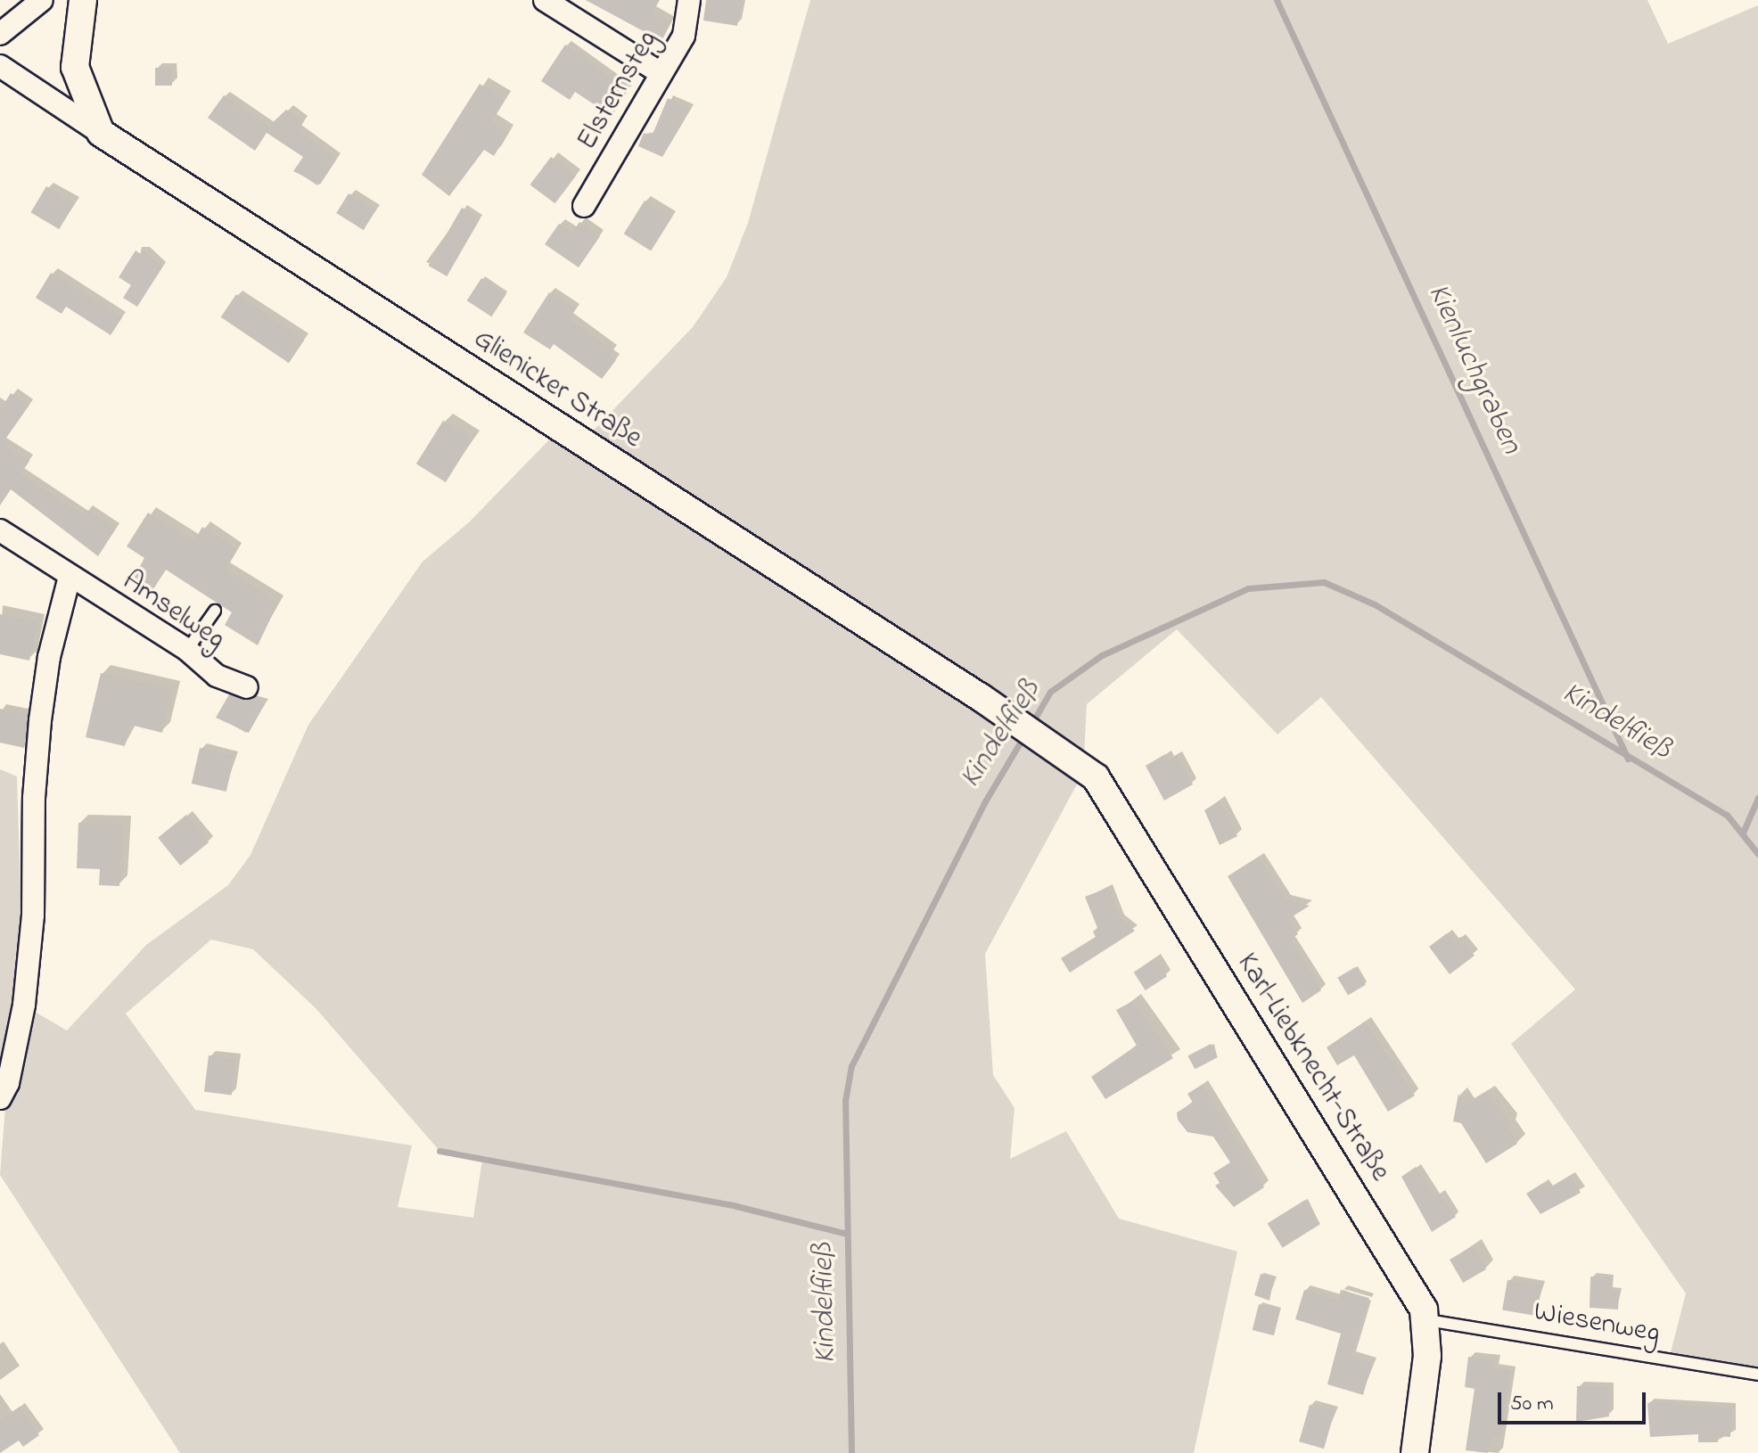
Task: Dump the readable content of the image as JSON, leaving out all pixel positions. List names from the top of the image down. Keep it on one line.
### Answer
{"streets":{"street":["Elsternsteg","Glienicker Straße","Amselweg","Karl-Liebknecht-Straße"],"lane":["Wiesenweg"]},"crossings":[["Glienicker Straße","Karl-Liebknecht-Straße"],["Karl-Liebknecht-Straße","Wiesenweg"]],"water":["Kienluchgraben","Kindelfließ"],"scale_bar":"50 m"}
